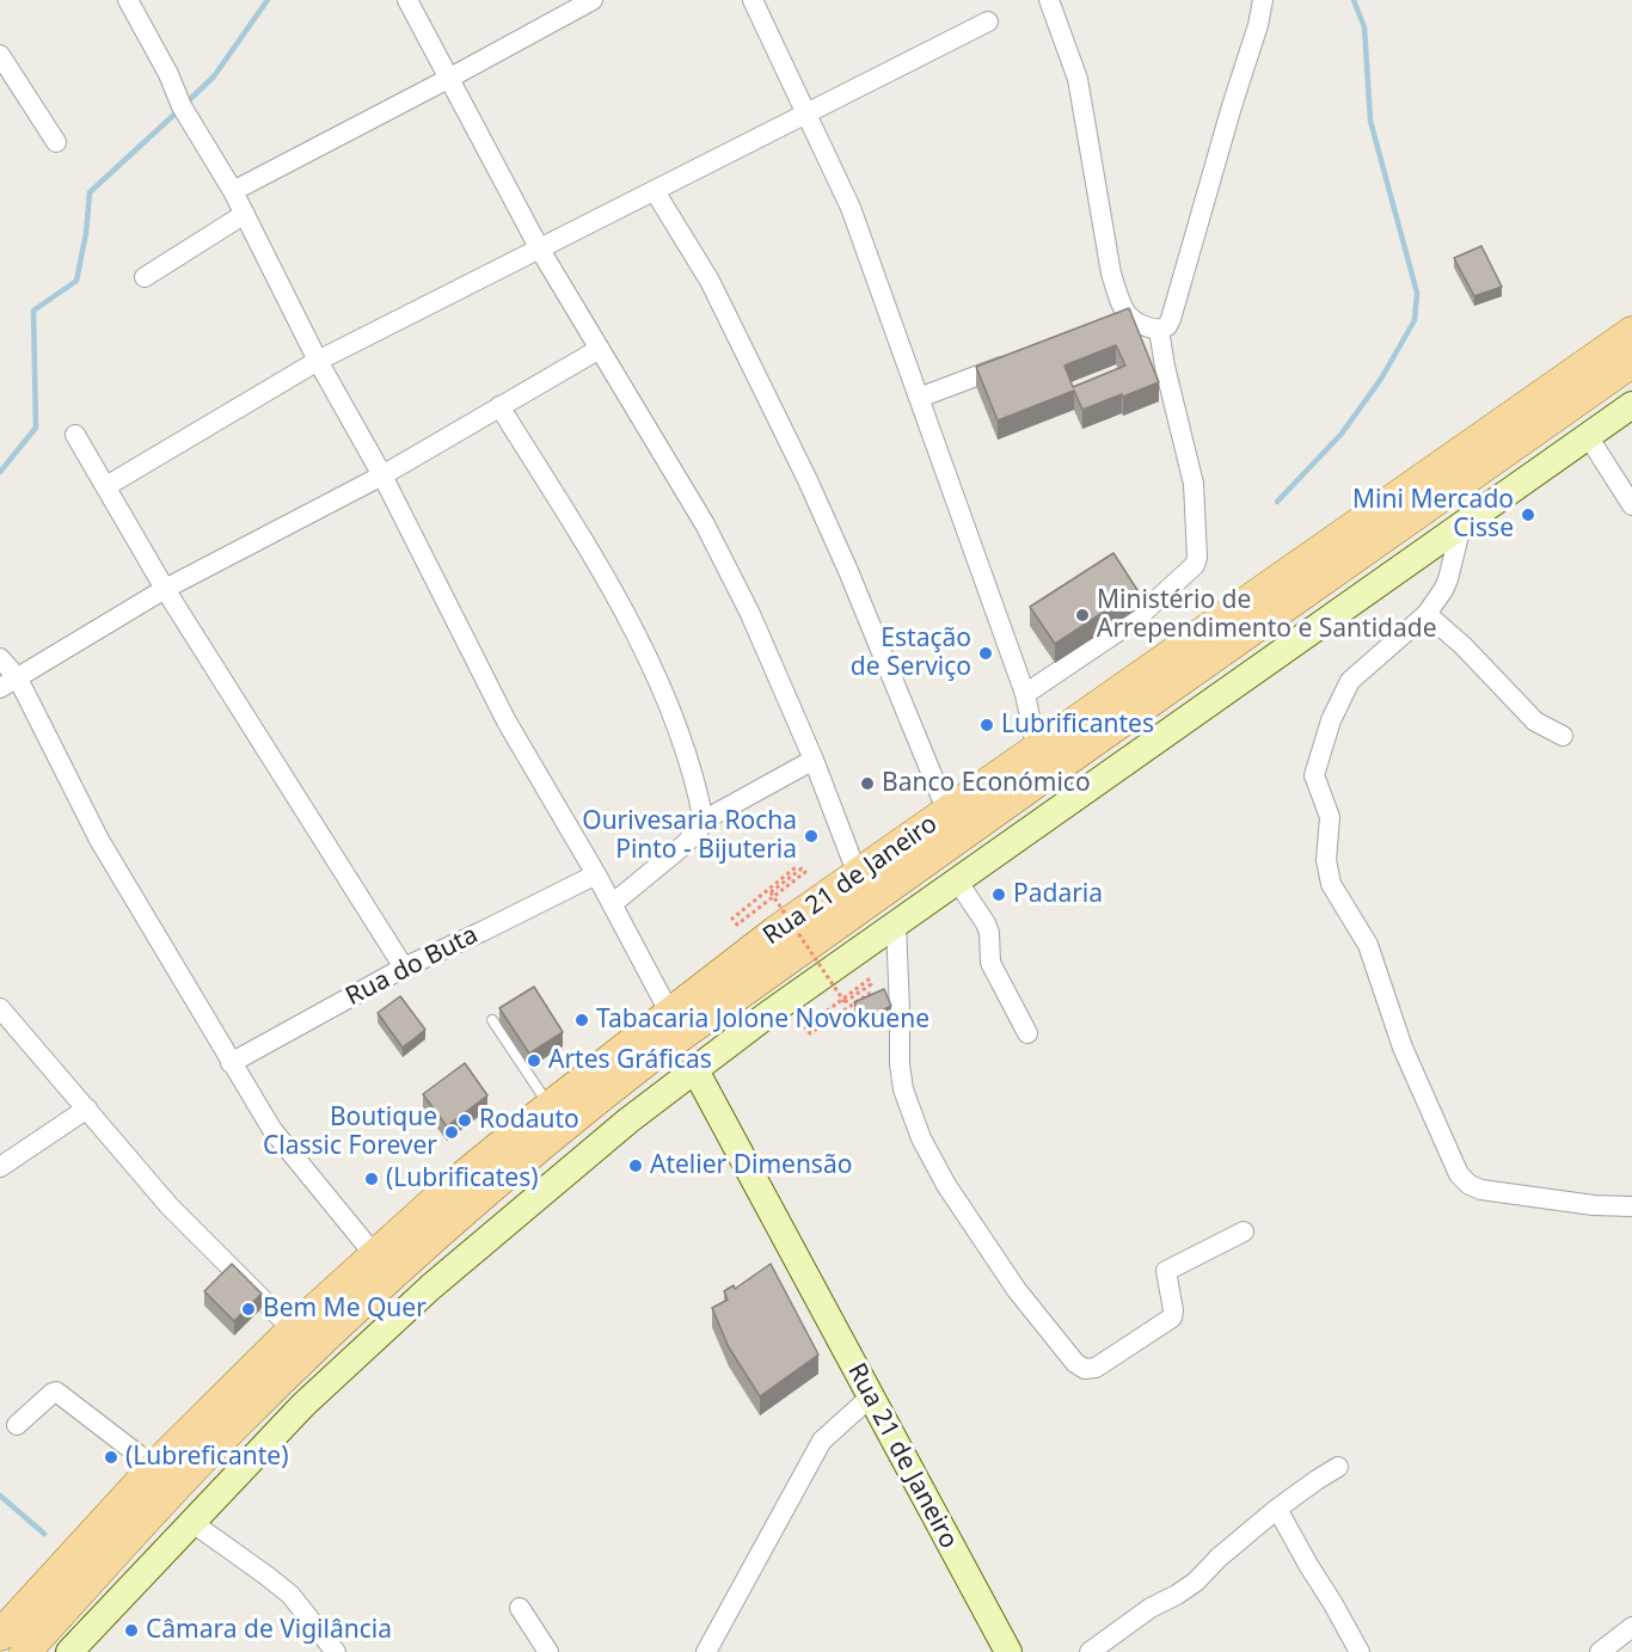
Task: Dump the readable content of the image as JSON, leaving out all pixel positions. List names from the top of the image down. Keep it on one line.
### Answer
{"streets":{"main road":["Rua 21 de Janeiro"],"street":["Rua do Buta"]},"places":["Mini Mercado Cisse","Ministério de Arrependimento e Santidade","Estação de Serviço","Lubrificantes","Banco Económico","Ourivesaria Rocha Pinto - Bijuteria","Padaria","Tabacaria Jolone Novokuene","Artes Gráficas","Rodauto","Boutique Classic Forever","Atelier Dimensão","(Lubrificates)","Bem Me Quer","(Lubreficante)","Câmara de Vigilância"]}
